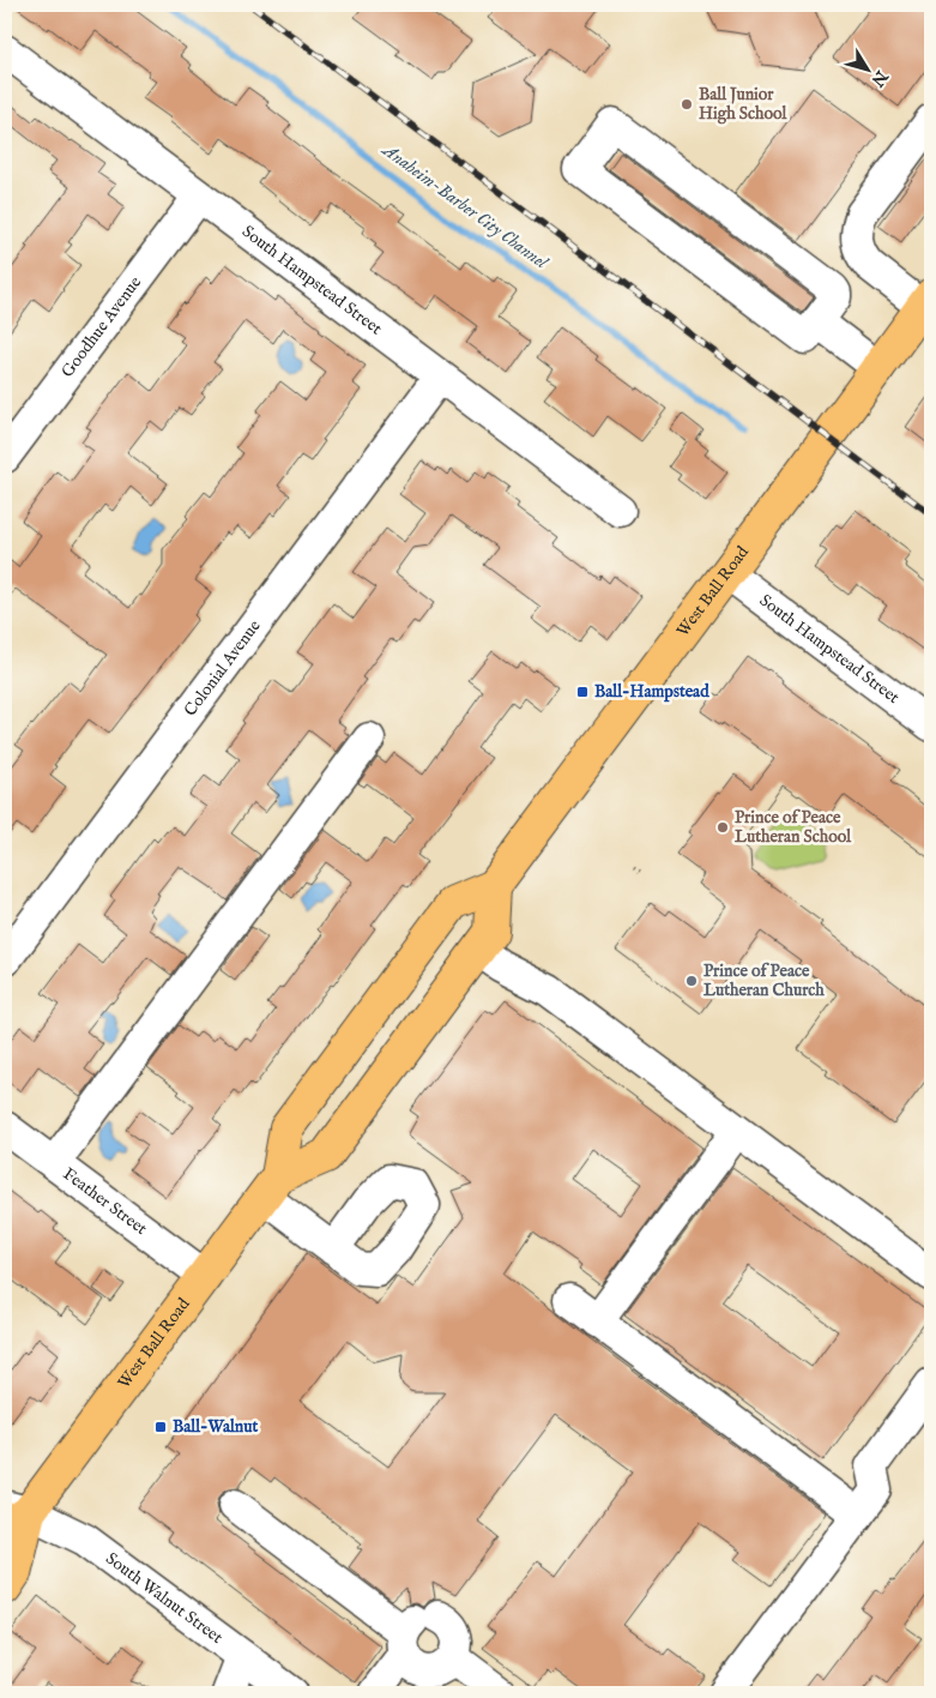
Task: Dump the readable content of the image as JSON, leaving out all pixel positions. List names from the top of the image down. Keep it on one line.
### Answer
{"streets":{"main road":["West Ball Road"],"street":["South Hampstead Street","Goodhue Avenue","Colonial Avenue","Feather Street","South Walnut Street"]},"crossings":[["South Hampstead Street","Goodhue Avenue"],["South Hampstead Street","West Ball Road"],["South Hampstead Street","Colonial Avenue"],["West Ball Road","Feather Street"],["West Ball Road","South Walnut Street"]],"water":["Anaheim-Barber City Channel"],"places":{"other":["Ball Junior High School","Prince of Peace Lutheran School","Prince of Peace Lutheran Church"],"transit":["Ball-Hampstead","Ball-Walnut"]},"north":"bottom right"}
